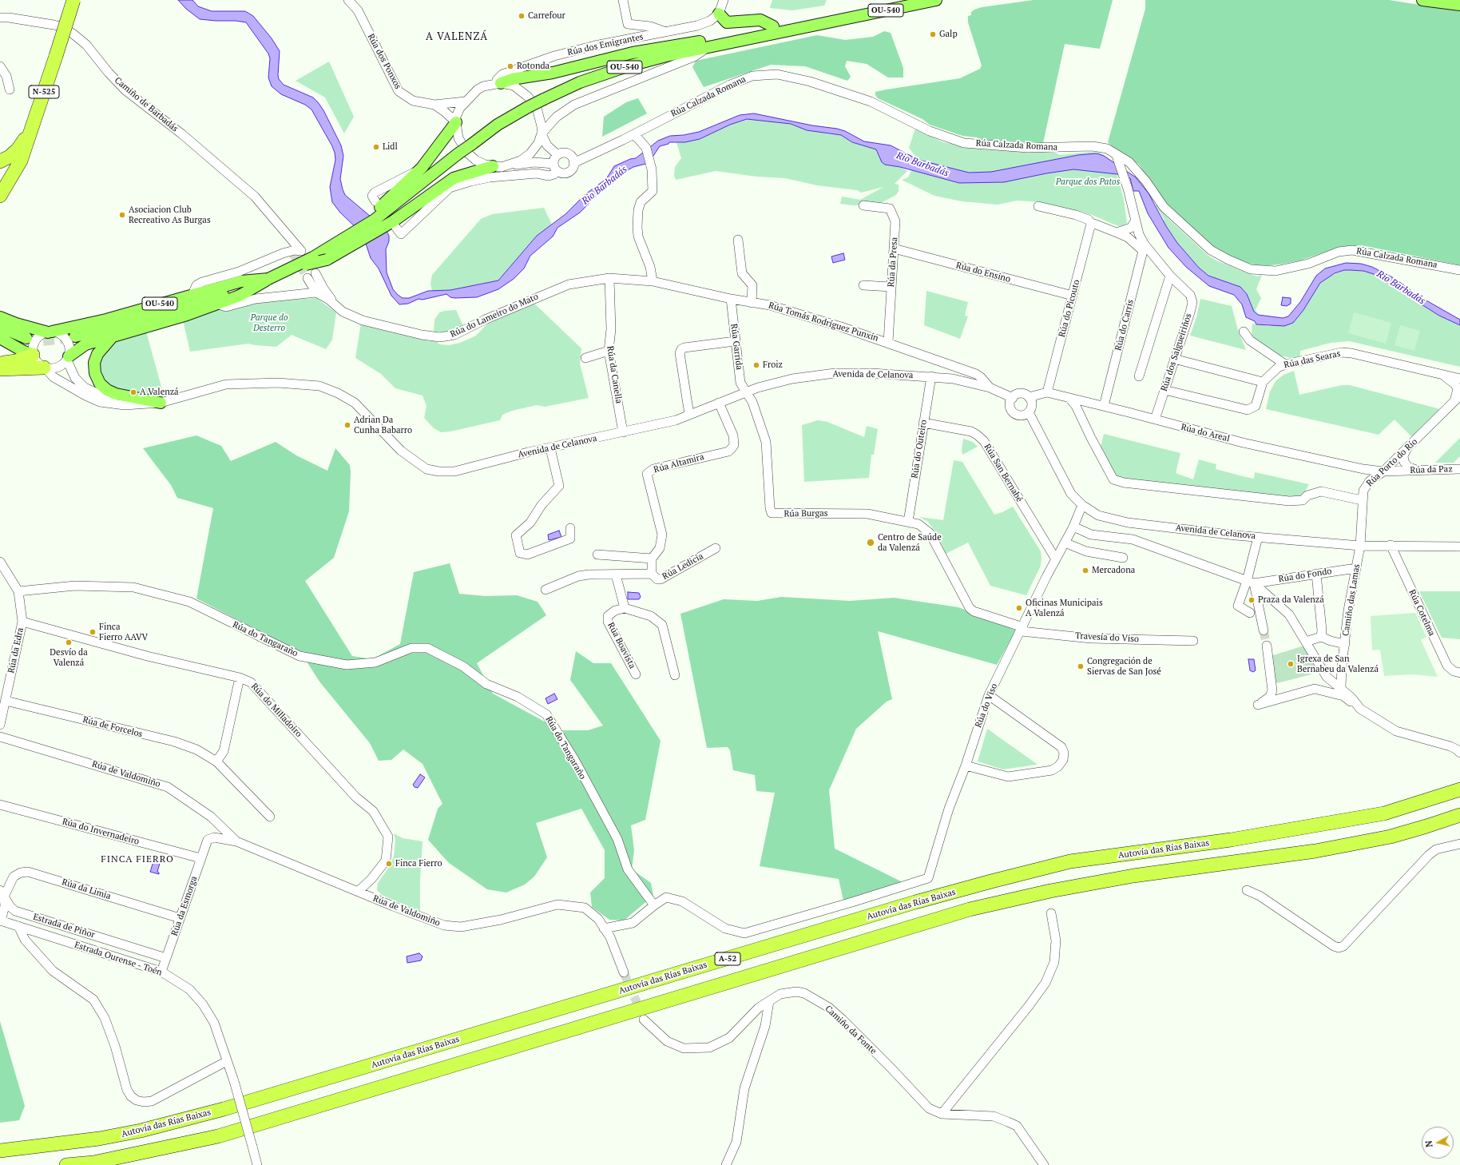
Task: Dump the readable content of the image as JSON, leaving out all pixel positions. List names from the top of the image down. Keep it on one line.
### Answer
{"streets":{"highway":["N-525","Autovía das Rías Baixas","A-52"],"main road":["OU-540"],"street":["Rúa dos Emigrantes","Rúa dos Ponxos","Rúa Calzada Romana","Camiño de Barbadás","Rúa da Presa","Rúa do Ensino","Rúa do Picouto","Rúa do Lameiro do Mato","Rúa Tomás Rodríguez Punxín","Rúa do Carris","Rúa Garrida","Rúa dos Salgueiriños","Rúa das Searas","Rúa da Canella","Avenida de Celanova","Rúa do Areal","Rúa do Outeiro","Rúa Porto do Río","Rúa Altamira","Rúa da Paz","Rúa San Bernabé","Rúa Burgas","Rúa Ledicia","Rúa do Fondo","Camiño das Lamas","Rúa Cotelma","Travesía do Viso","Rúa do Tangaraño","Rúa Boavista","Rúa da Edra","Rúa do Viso","Rúa do Milladoiro","Rúa de Forcelos","Rúa de Valdomiño","Rúa do Invernadeiro","Rúa da Limia","Rúa da Esmorga","Estrada de Piñor","Estrada Ourense - Toén","Camiño da Fonte"]},"crossings":[["OU-540","Avenida de Celanova"],["Rúa dos Emigrantes","Rúa dos Ponxos"],["Rúa Calzada Romana","Rúa dos Salgueiriños"],["Rúa da Presa","Rúa do Ensino"],["Rúa da Presa","Rúa Tomás Rodríguez Punxín"],["Rúa do Ensino","Rúa do Picouto"],["Rúa do Picouto","Rúa do Areal"],["Rúa do Lameiro do Mato","Rúa Tomás Rodríguez Punxín"],["Rúa do Lameiro do Mato","Rúa da Canella"],["Rúa Tomás Rodríguez Punxín","Rúa Garrida"],["Rúa Tomás Rodríguez Punxín","Rúa da Canella"],["Rúa Tomás Rodríguez Punxín","Avenida de Celanova"],["Rúa do Carris","Rúa dos Salgueiriños"],["Rúa do Carris","Rúa do Areal"],["Rúa Garrida","Avenida de Celanova"],["Rúa Garrida","Rúa Burgas"],["Rúa dos Salgueiriños","Rúa do Areal"],["Rúa das Searas","Rúa Porto do Río"],["Rúa da Canella","Avenida de Celanova"],["Avenida de Celanova","Rúa do Areal"],["Avenida de Celanova","Rúa do Outeiro"],["Avenida de Celanova","Rúa Porto do Río"],["Avenida de Celanova","Rúa Altamira"],["Avenida de Celanova","Rúa Burgas"],["Avenida de Celanova","Camiño das Lamas"],["Avenida de Celanova","Rúa Cotelma"],["Avenida de Celanova","Rúa do Viso"],["Rúa do Areal","Rúa Porto do Río"],["Rúa do Areal","Rúa da Paz"],["Rúa do Outeiro","Rúa San Bernabé"],["Rúa do Outeiro","Rúa Burgas"],["Rúa do Outeiro","Travesía do Viso"],["Rúa Porto do Río","Rúa da Paz"],["Rúa Porto do Río","Camiño das Lamas"],["Rúa San Bernabé","Rúa do Viso"],["Rúa Burgas","Travesía do Viso"],["Rúa do Fondo","Camiño das Lamas"],["Travesía do Viso","Rúa do Viso"],["Rúa do Tangaraño","Rúa da Edra"],["Rúa do Tangaraño","Rúa do Viso"],["Rúa da Edra","Rúa do Milladoiro"],["Rúa da Edra","Rúa de Forcelos"],["Rúa do Milladoiro","Rúa de Valdomiño"],["Rúa de Valdomiño","Rúa da Esmorga"],["Rúa do Invernadeiro","Rúa da Esmorga"],["Rúa da Limia","Rúa da Esmorga"],["Rúa da Limia","Estrada de Piñor"],["Rúa da Esmorga","Estrada de Piñor"],["Rúa da Esmorga","Estrada Ourense - Toén"]],"districts":["A VALENZÁ","FINCA FIERRO"],"water":["Rio Barbadás"],"parks":["Parque dos Patos","Parque do Desterro"],"places":["Carrefour","Galp","Rotonda","Lidl","Asociacion Club Recreativo As Burgas","Froiz","A Valenzá","Adrian Da Cunha Babarro","Centro de Saúde da Valenzá","Mercadona","Praza da Valenzá","Oficinas Municipais A Valenzá","Finca Fierro AAVV","Desvío da Valenzá","Igrexa de San Bernabeu da Valenzá","Congregación de Siervas de San José","Finca Fierro"],"north":"left"}
